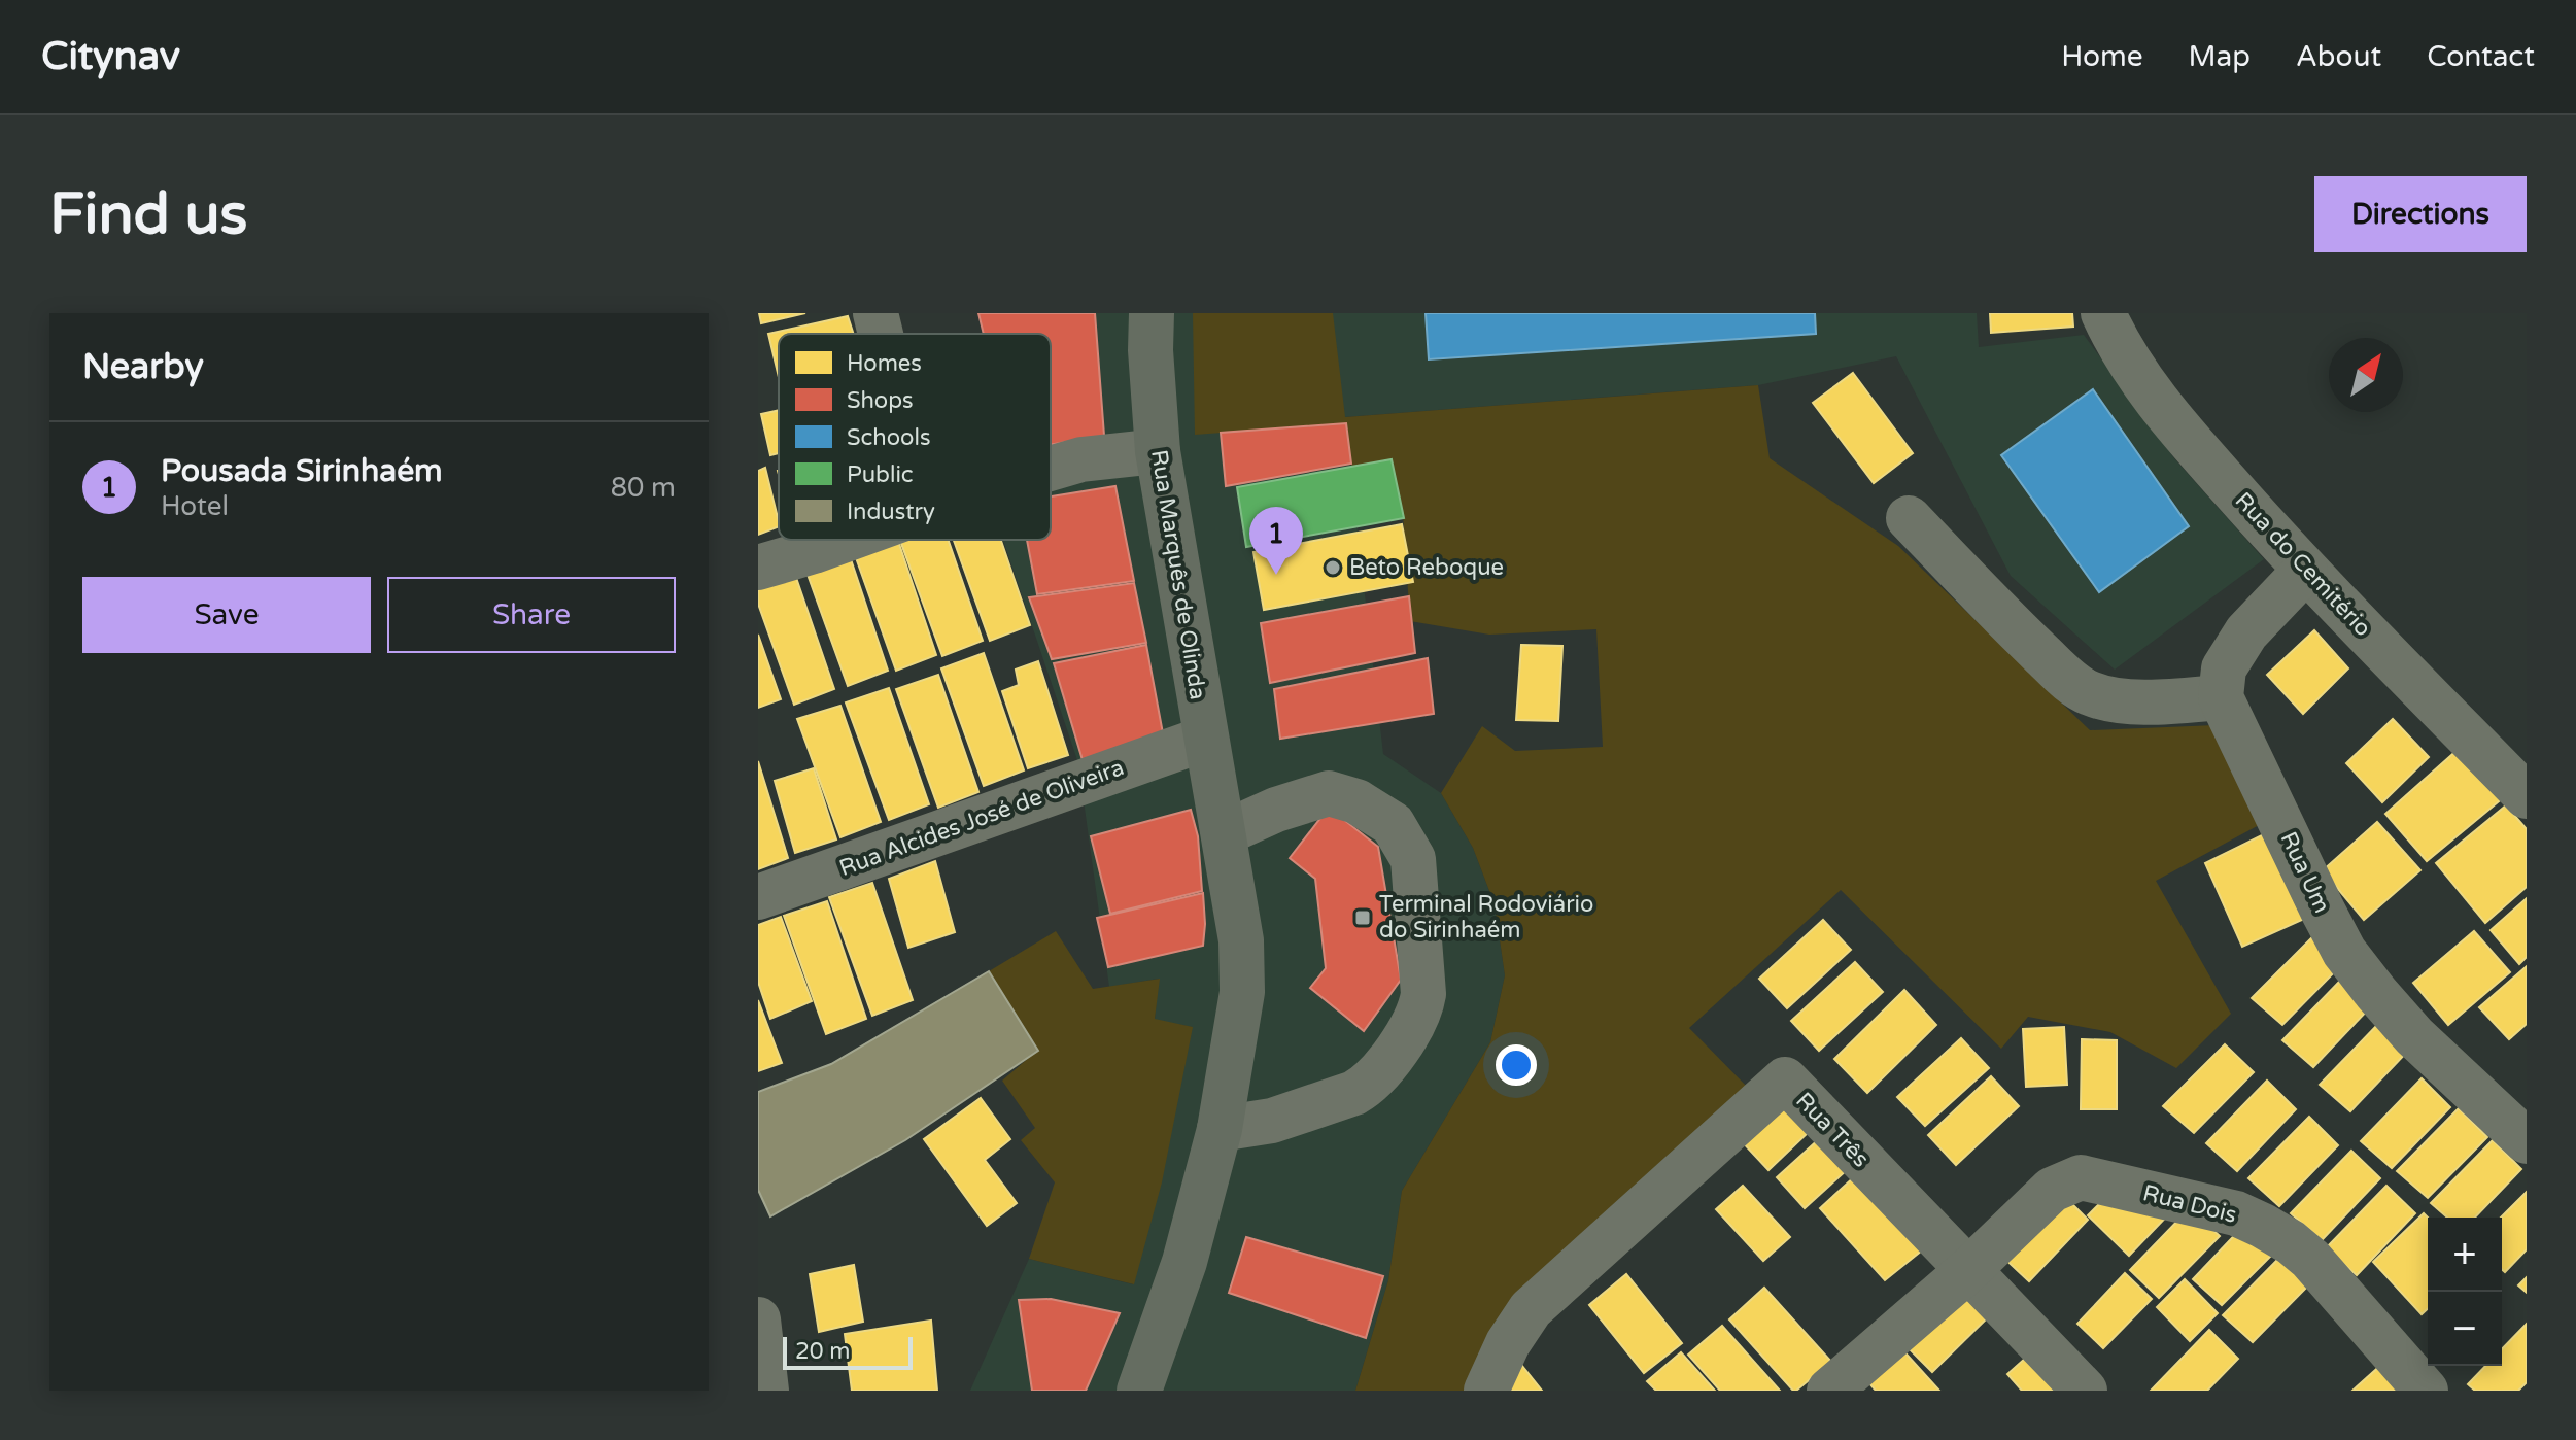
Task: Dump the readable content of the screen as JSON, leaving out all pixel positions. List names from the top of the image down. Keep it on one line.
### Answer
{"streets":{"main road":["Rua Marquês de Olinda"],"street":["Rua do Cemitério","Rua Alcides José de Oliveira","Rua Um","Rua Três","Rua Dois"]},"crossings":[["Rua Marquês de Olinda","Rua Alcides José de Oliveira"],["Rua Três","Rua Dois"]],"places":{"other":["Beto Reboque"],"transit":["Terminal Rodoviário do Sirinhaém"]},"legend":["Homes","Shops","Schools","Public","Industry"],"scale_bar":"20 m","north":"top right","page":{"header":"Citynav","nav":["Home","Map","About","Contact"],"buttons":["Directions",["Save","Share"]],"title":"Find us","heading":"Nearby","list":[{"mark":"1","name":"Pousada Sirinhaém","note":"Hotel","value":"80 m"}],"pins":"1","map_buttons":["+","−"],"scale":"20 m"}}
